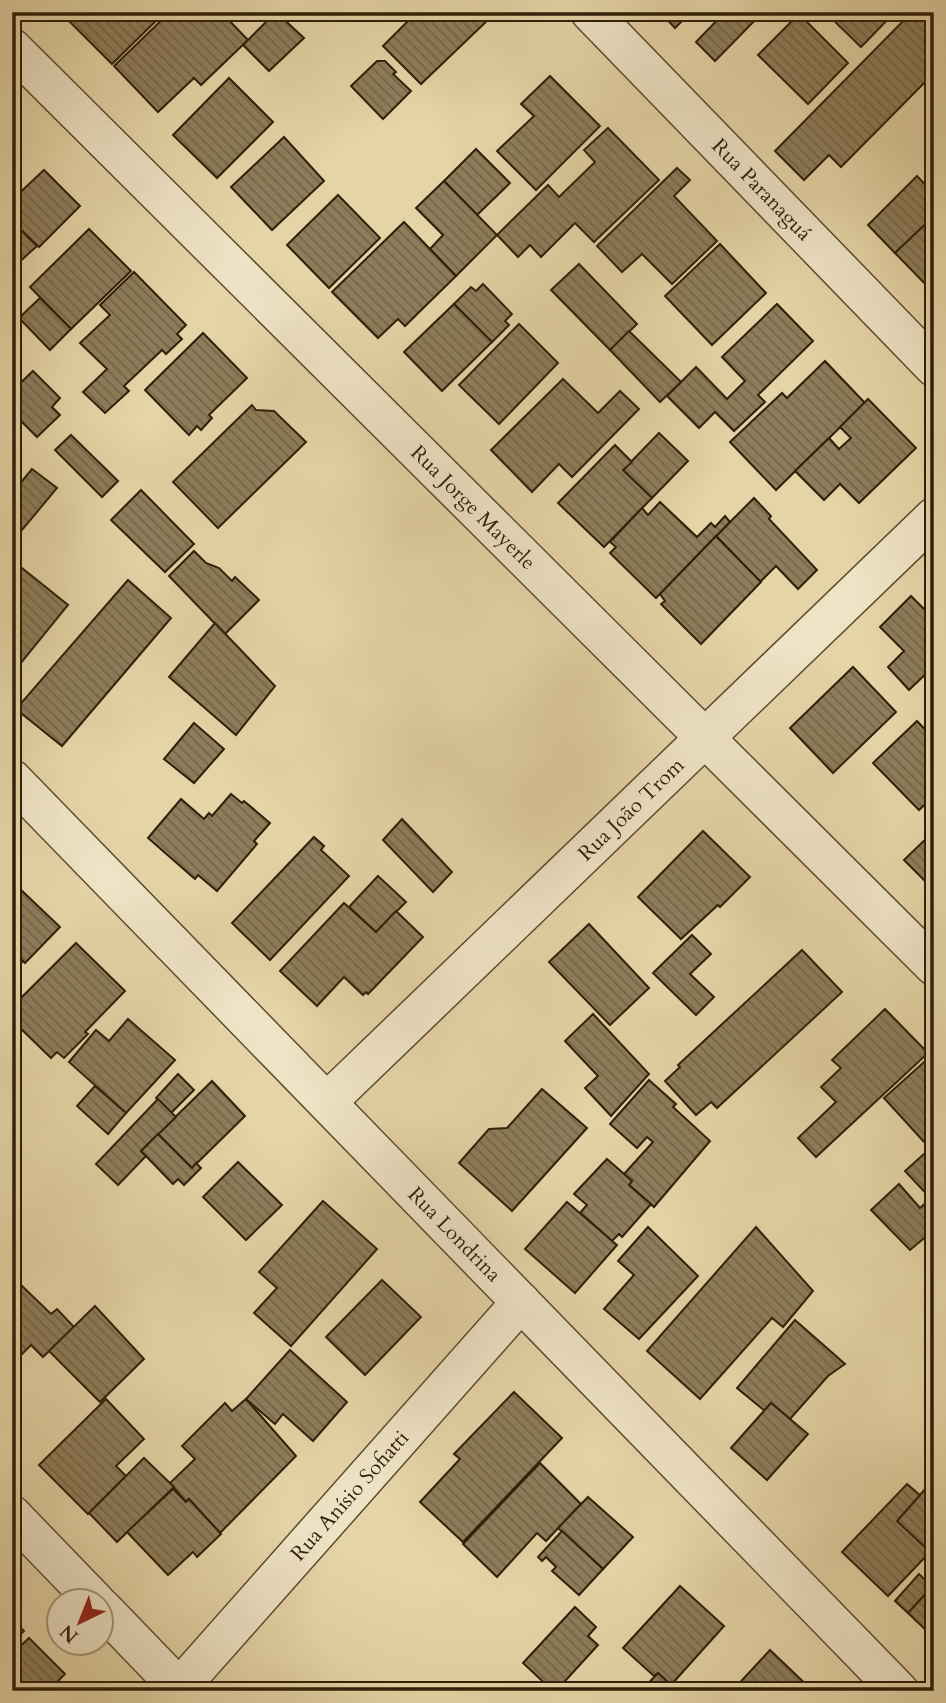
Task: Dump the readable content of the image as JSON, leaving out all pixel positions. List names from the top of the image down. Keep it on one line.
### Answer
{"streets":{"street":["Rua Paranaguá","Rua Jorge Mayerle","Rua João Trom","Rua Londrina","Rua Anísio Sofiatti"]},"crossings":[["Rua Jorge Mayerle","Rua João Trom"],["Rua João Trom","Rua Londrina"],["Rua Londrina","Rua Anísio Sofiatti"]],"north":"bottom left"}
